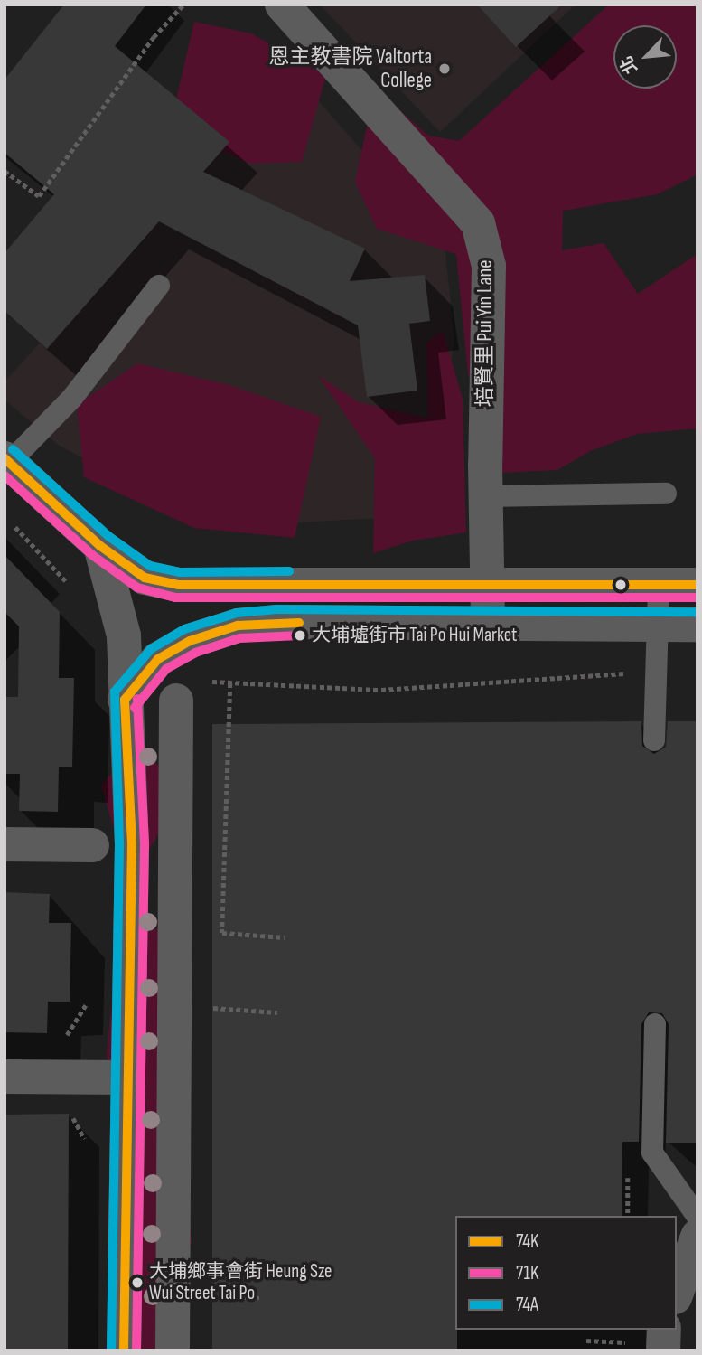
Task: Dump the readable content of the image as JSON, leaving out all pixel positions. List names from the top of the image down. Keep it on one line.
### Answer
{"streets":{"main road":["培賢里 Pui Yin Lane"]},"places":["恩主教書院 Valtorta College","大埔墟街市 Tai Po Hui Market","大埔鄉事會街 Heung Sze Wui Street Tai Po"],"lines":["transit line 74A","transit line 74K","transit line 71K"],"legend":["74K","71K","74A"],"north":"bottom left"}
